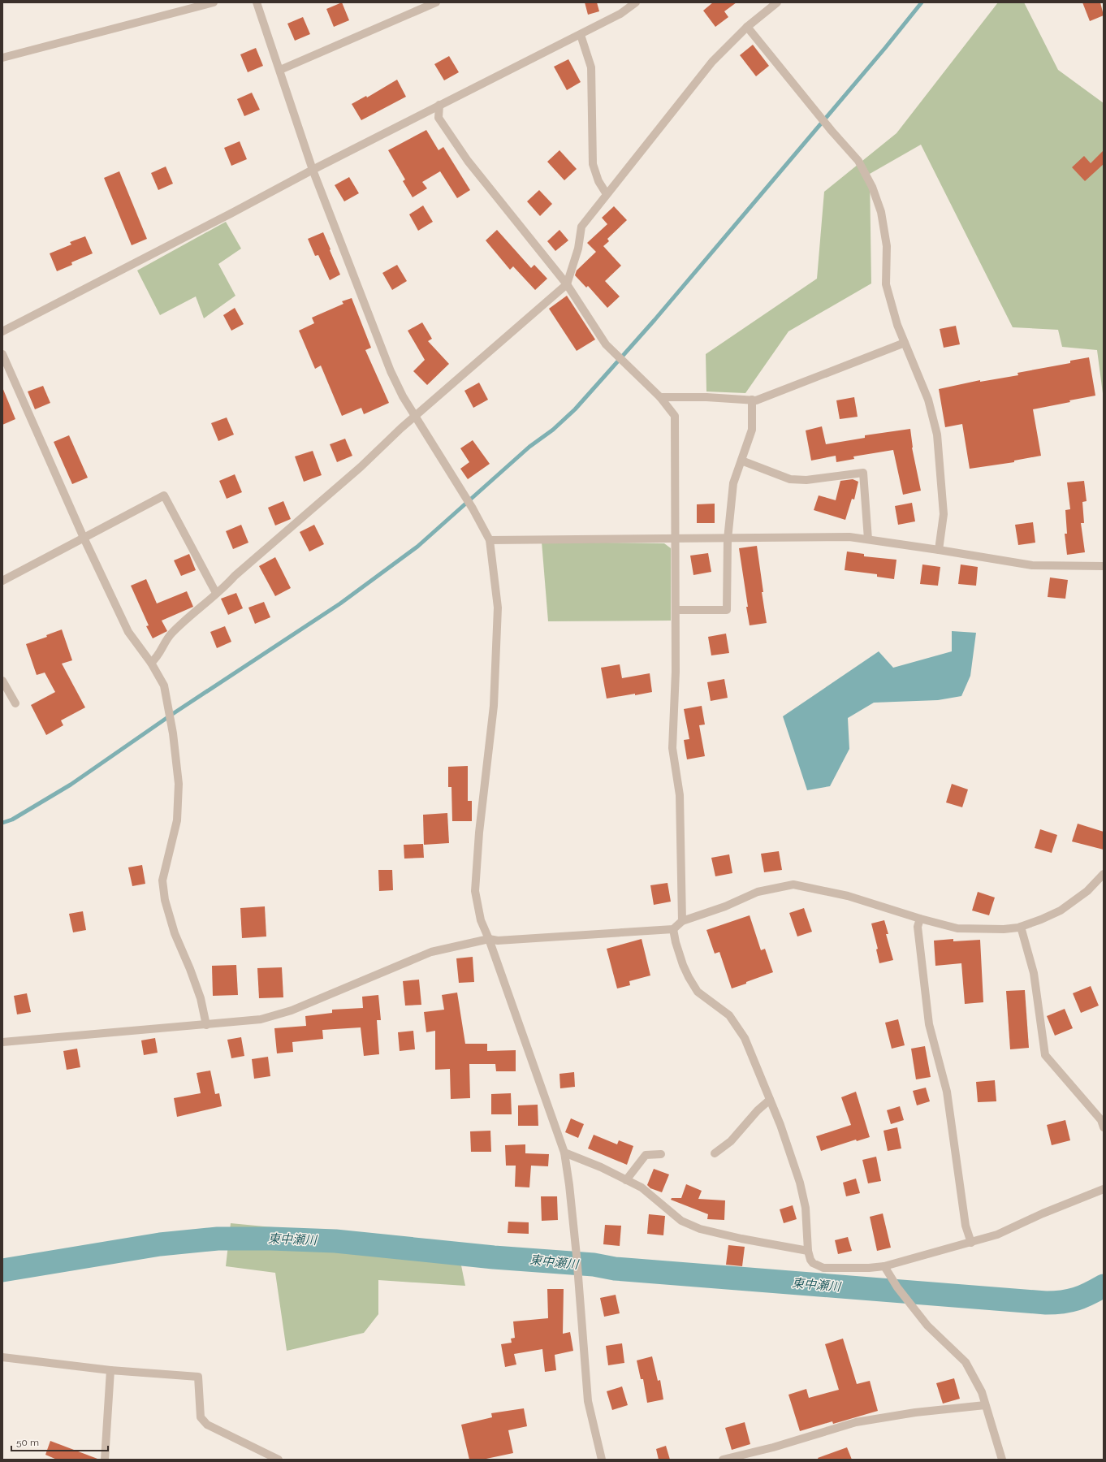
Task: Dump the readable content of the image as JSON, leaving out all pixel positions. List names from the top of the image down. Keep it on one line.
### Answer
{"water":["東中瀬川"],"scale_bar":"50 m"}
